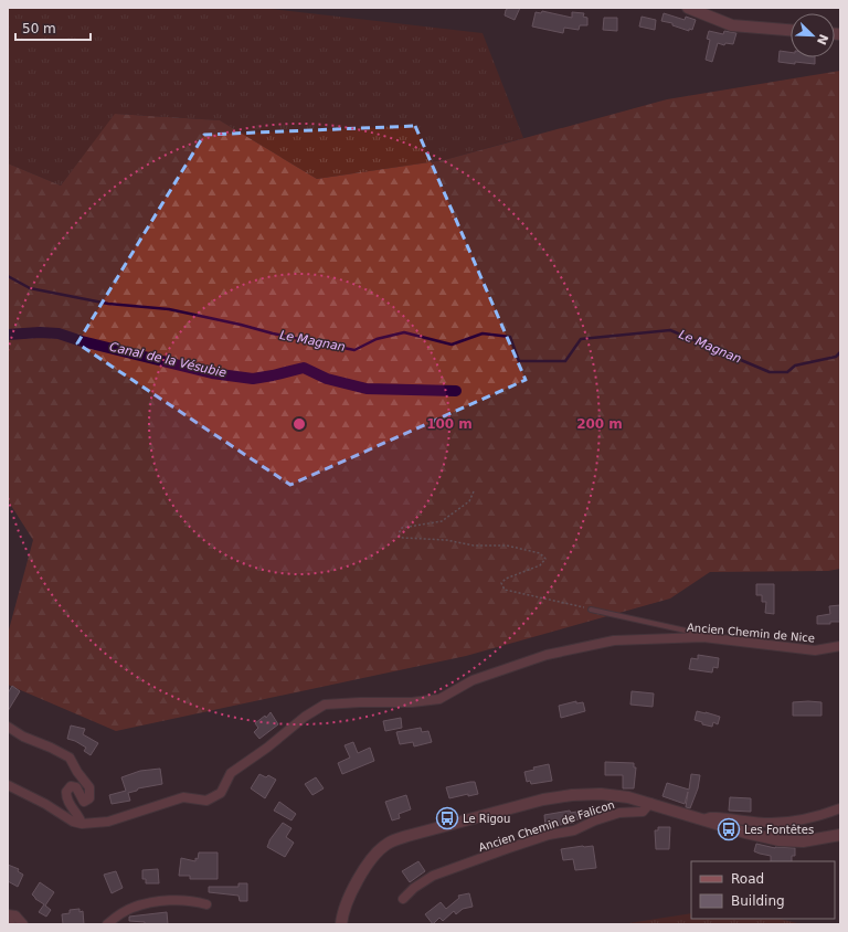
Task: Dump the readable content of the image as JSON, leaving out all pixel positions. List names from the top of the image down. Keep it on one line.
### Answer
{"streets":{"street":["Ancien Chemin de Nice","Ancien Chemin de Falicon"]},"water":["Le Magnan","Canal de la Vésubie"],"places":{"bus stop":["Le Rigou","Les Fontêtes"]},"legend":["Road","Building"],"scale_bar":"50 m","north":"bottom right","rings":["100 m","200 m"]}
